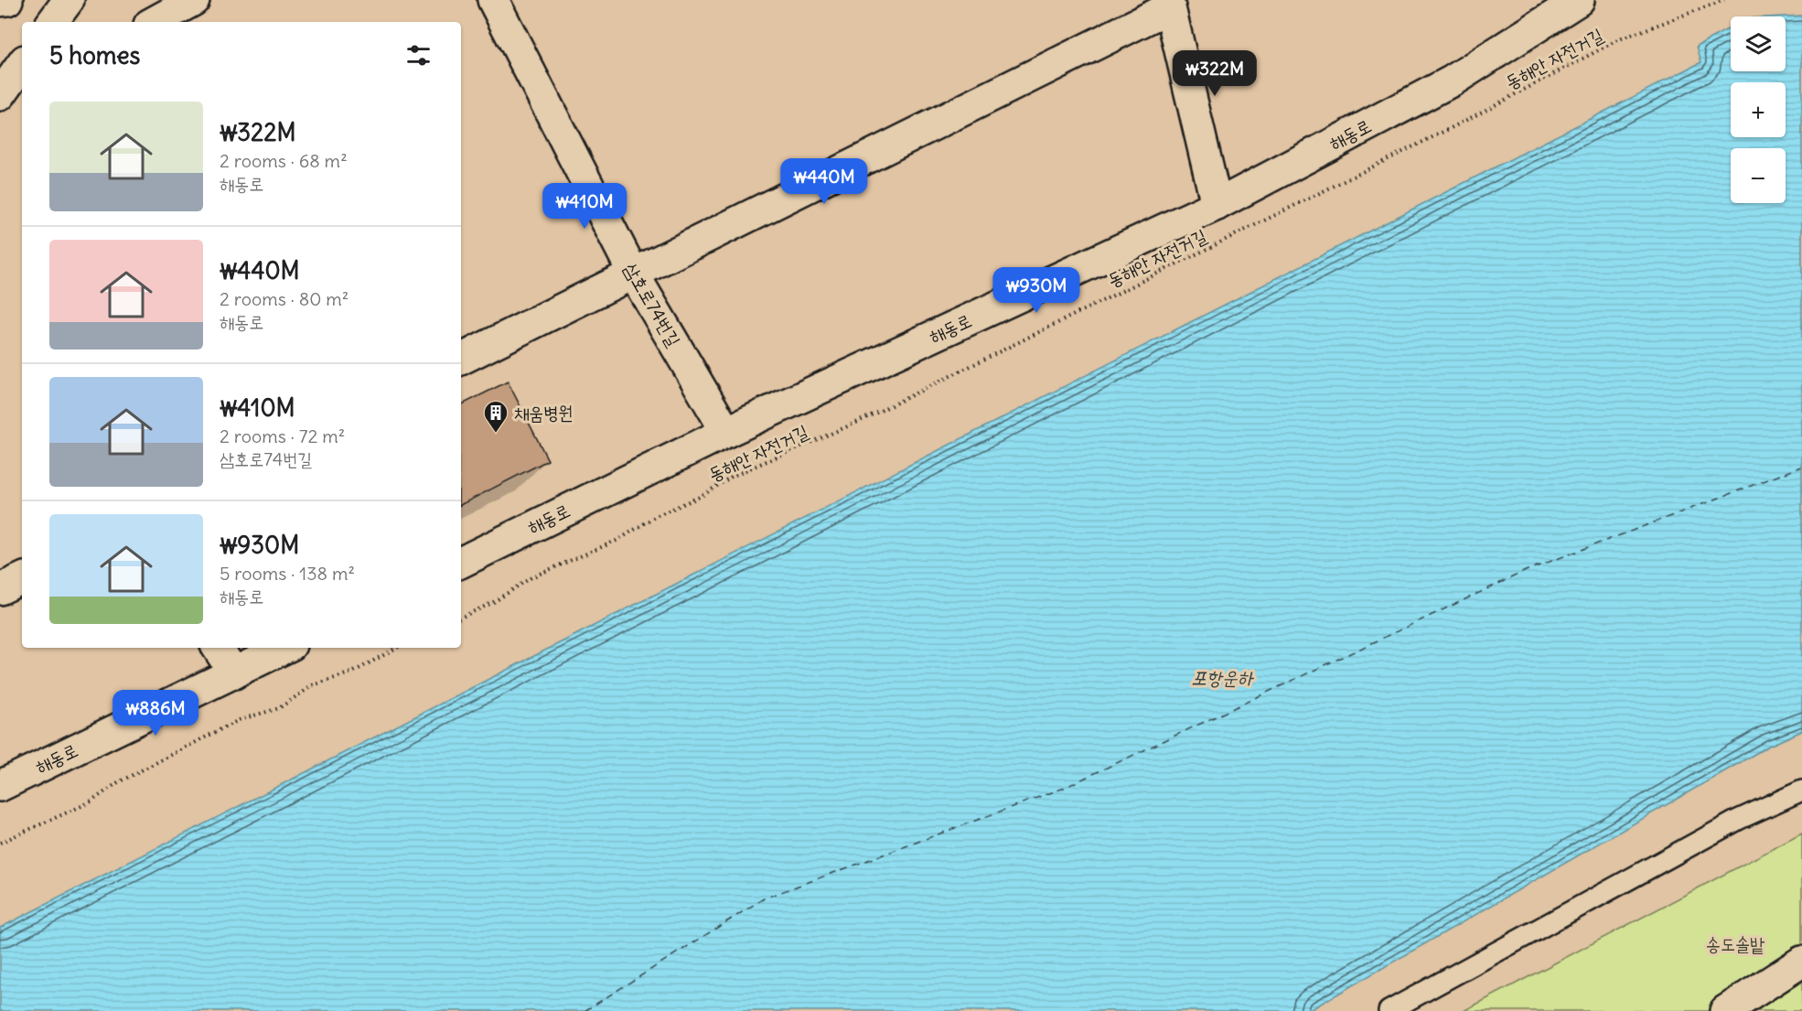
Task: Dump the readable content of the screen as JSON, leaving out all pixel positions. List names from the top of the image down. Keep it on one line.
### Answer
{"streets":{"street":["해동로","삼호로74번길"],"path":["동해안 자전거길"]},"crossings":[["해동로","삼호로74번길"]],"water":["포항운하"],"parks":["송도솔밭"],"places":{"building":["채움병원"]},"page":{"map_buttons":["+","−"],"heading":"5 homes","price":["₩322M","₩440M","₩410M","₩930M","₩886M"],"list":[{"name":"₩322M","note":"2 rooms · 68 m² · 해동로"},{"name":"₩440M","note":"2 rooms · 80 m² · 해동로"},{"name":"₩410M","note":"2 rooms · 72 m² · 삼호로74번길"},{"name":"₩930M","note":"5 rooms · 138 m² · 해동로"}]}}
